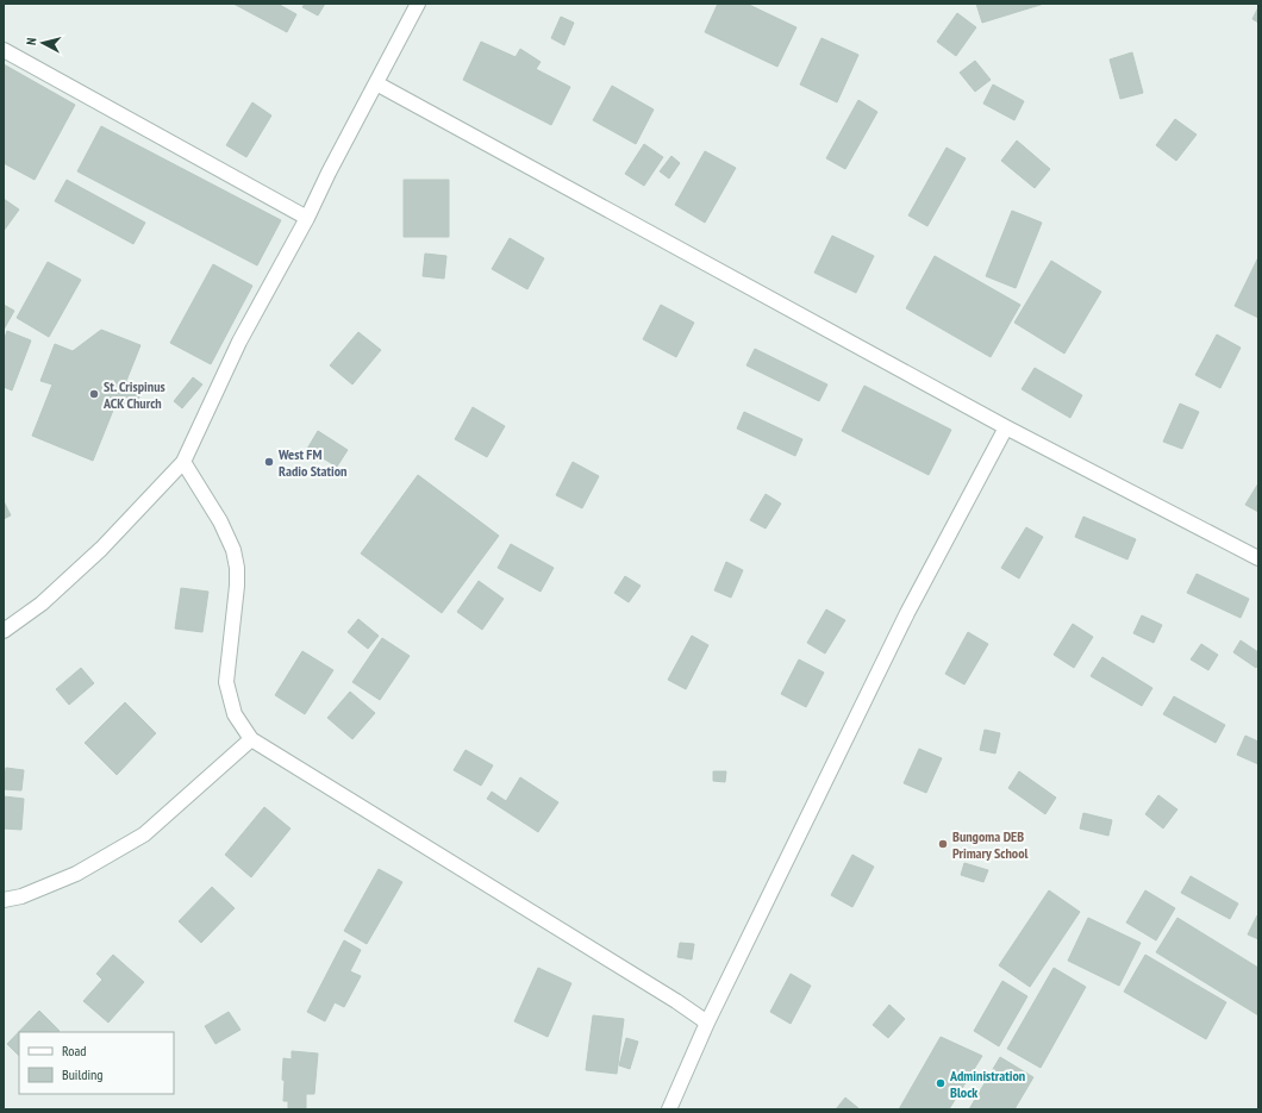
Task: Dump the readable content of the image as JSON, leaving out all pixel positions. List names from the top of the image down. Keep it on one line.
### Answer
{"places":["St. Crispinus ACK Church","West FM Radio Station","Bungoma DEB Primary School","Administration Block"],"legend":["Road","Building"],"north":"left"}
